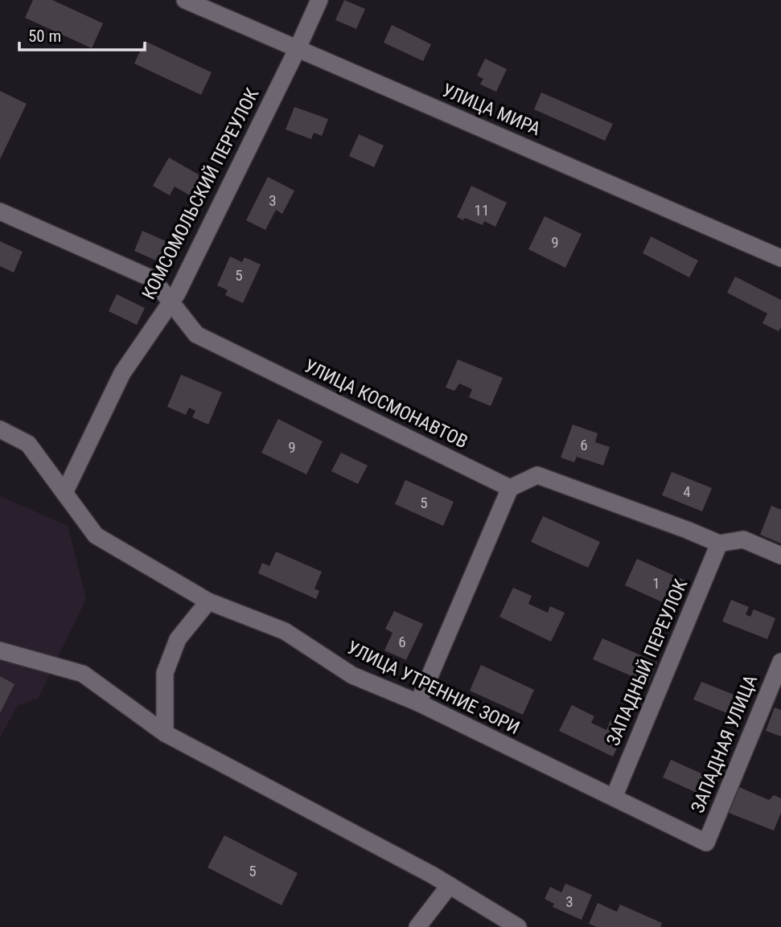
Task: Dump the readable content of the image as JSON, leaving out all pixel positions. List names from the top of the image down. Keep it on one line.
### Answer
{"streets":{"street":["УЛИЦА МИРА","КОМСОМОЛЬСКИЙ ПЕРЕУЛОК","УЛИЦА КОСМОНАВТОВ","ЗАПАДНЫЙ ПЕРЕУЛОК","УЛИЦА УТРЕННИЕ ЗОРИ","ЗАПАДНАЯ УЛИЦА"]},"crossings":[["УЛИЦА МИРА","КОМСОМОЛЬСКИЙ ПЕРЕУЛОК"],["КОМСОМОЛЬСКИЙ ПЕРЕУЛОК","УЛИЦА КОСМОНАВТОВ"],["КОМСОМОЛЬСКИЙ ПЕРЕУЛОК","УЛИЦА УТРЕННИЕ ЗОРИ"],["ЗАПАДНЫЙ ПЕРЕУЛОК","УЛИЦА УТРЕННИЕ ЗОРИ"],["УЛИЦА УТРЕННИЕ ЗОРИ","ЗАПАДНАЯ УЛИЦА"]],"house_numbers":["3","11","9","5","6","9","4","5","1","6","5","3"],"scale_bar":"50 m"}
